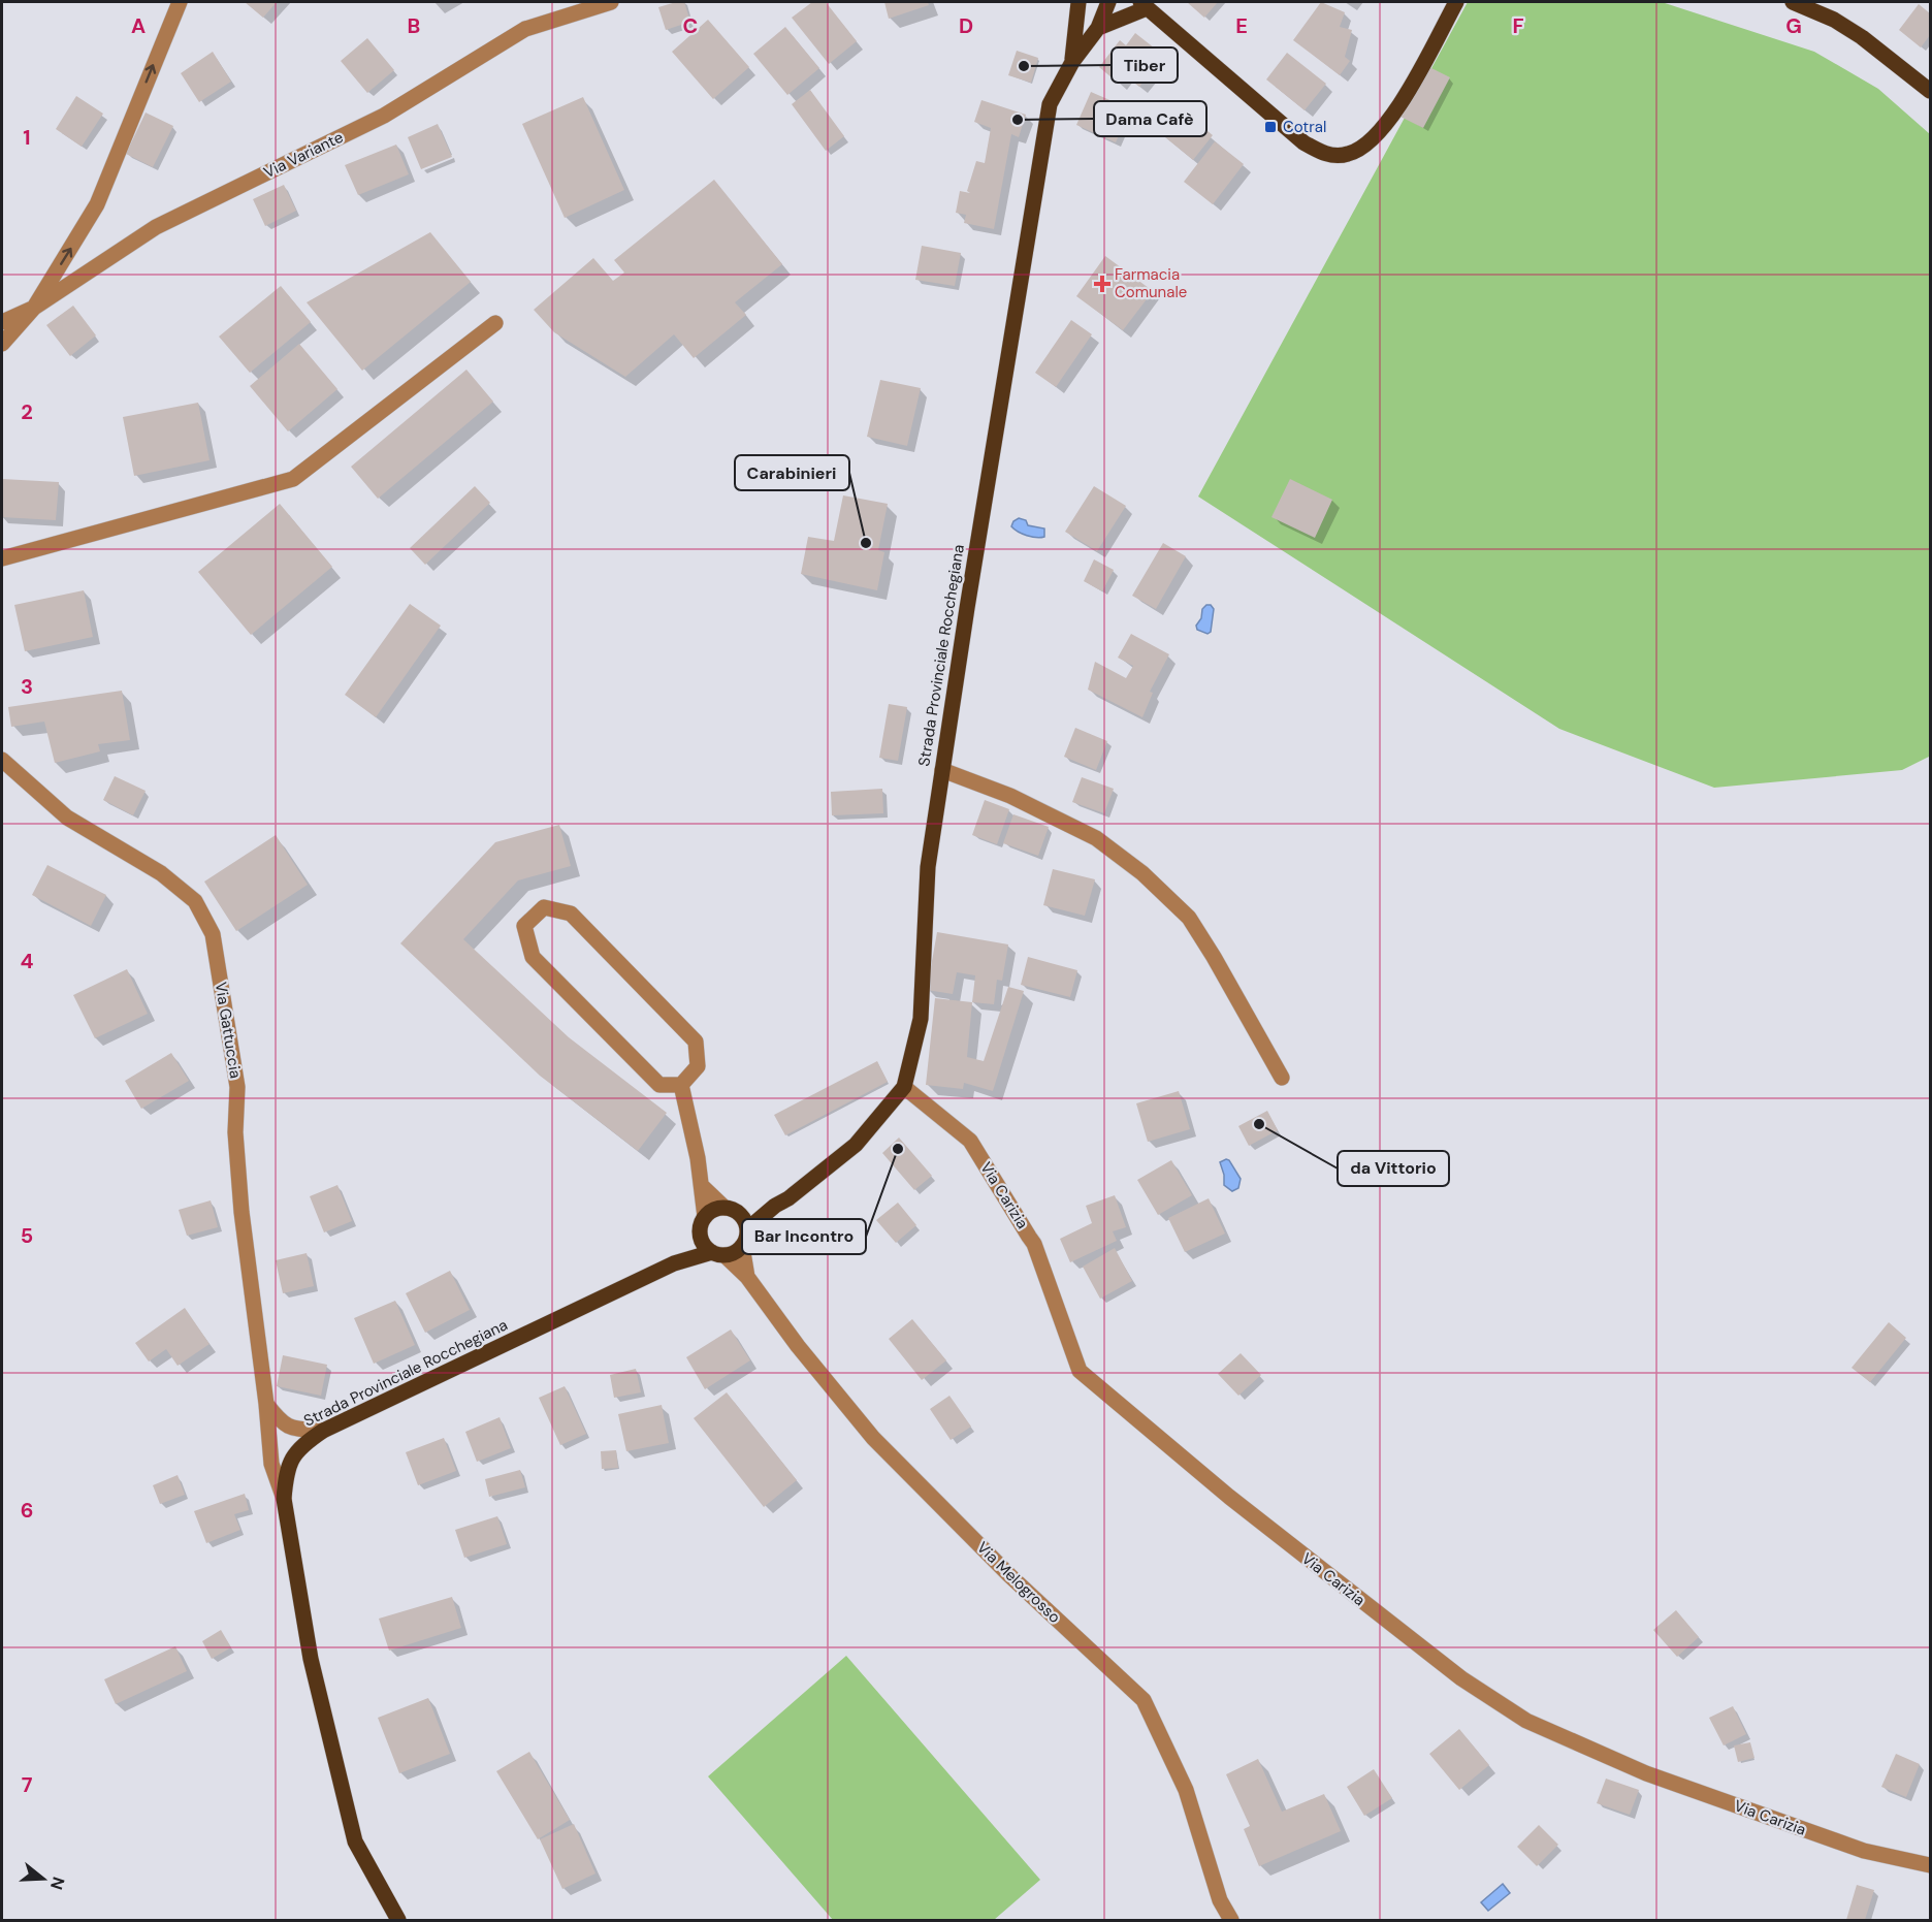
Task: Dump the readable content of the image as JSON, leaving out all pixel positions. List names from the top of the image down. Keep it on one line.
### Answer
{"streets":{"main road":["Strada Provinciale Rocchegiana"],"street":["Via Variante","Via Gattuccia","Via Carizia","Via Melogrosso"]},"crossings":[["Strada Provinciale Rocchegiana","Via Carizia"],["Strada Provinciale Rocchegiana","Via Melogrosso"]],"places":{"other":["Tiber","Dama Cafè","Carabinieri","da Vittorio","Bar Incontro"],"transit":["Cotral"],"health":["Farmacia Comunale"]},"north":"right","grid":{"columns":["A","B","C","D","E","F","G"],"rows":["1","2","3","4","5","6","7"]}}
